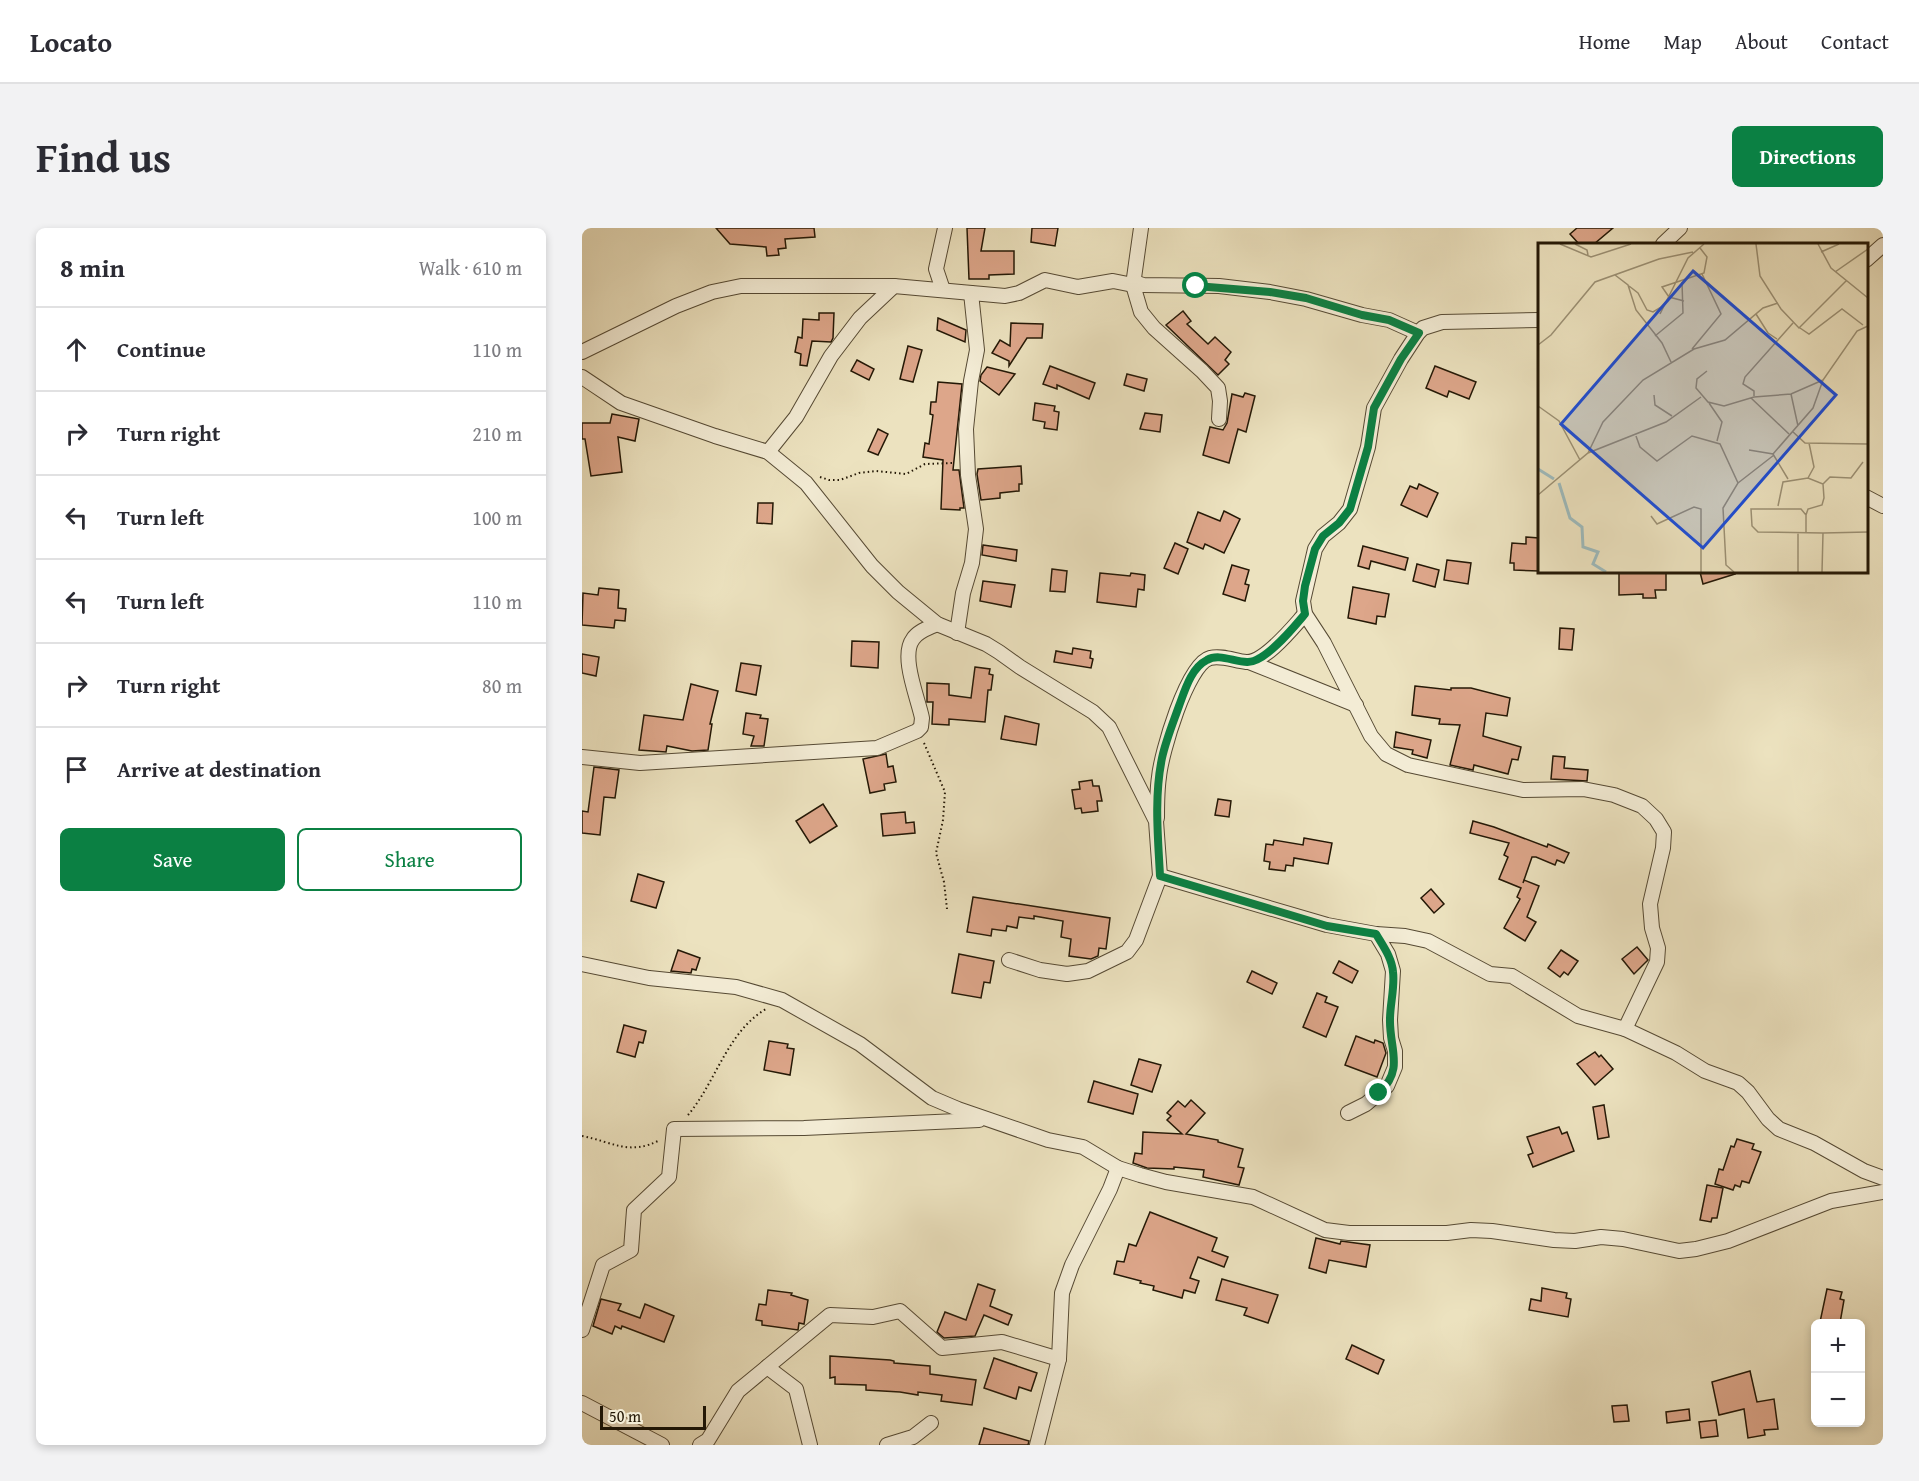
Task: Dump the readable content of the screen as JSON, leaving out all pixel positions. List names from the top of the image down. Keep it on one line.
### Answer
{"scale_bar":"50 m","page":{"header":"Locato","nav":["Home","Map","About","Contact"],"title":"Find us","buttons":["Directions",["Save","Share"]],"heading":["8 min","Walk · 610 m"],"list":[["Continue","110 m"],["Turn right","210 m"],["Turn left","100 m"],["Turn left","110 m"],["Turn right","80 m"],"Arrive at destination"],"map_buttons":["+","−"],"scale":"50 m"}}
